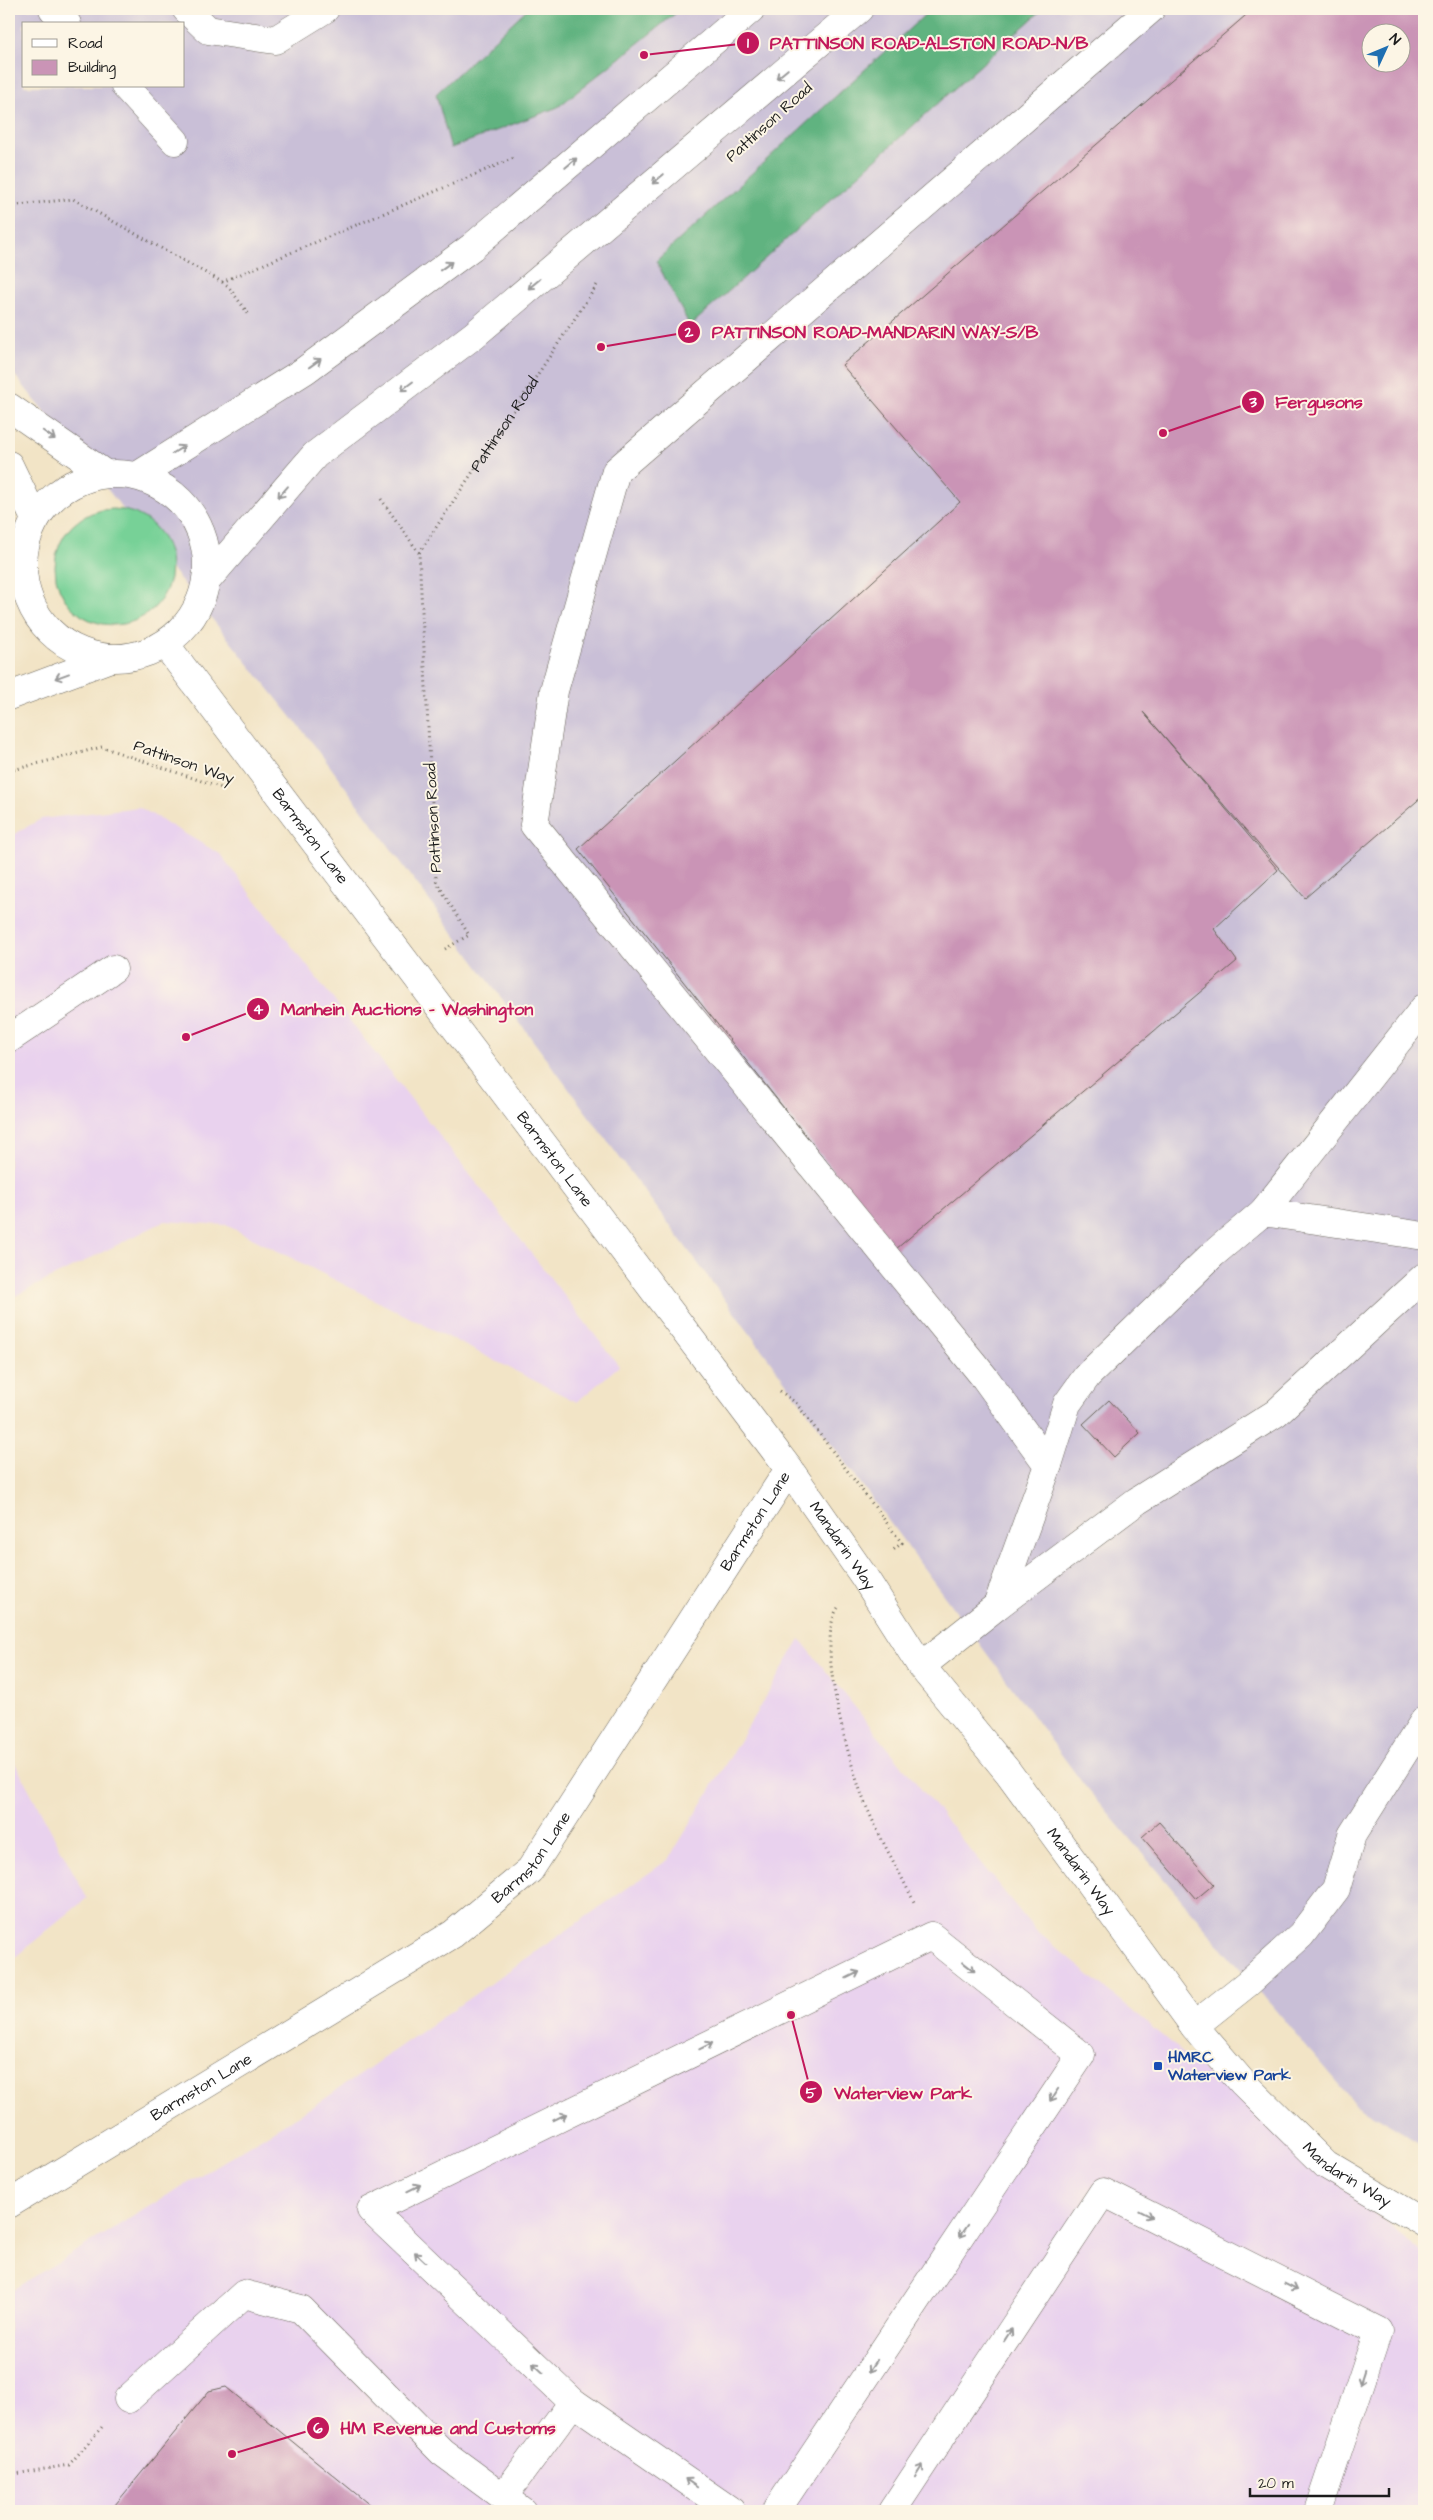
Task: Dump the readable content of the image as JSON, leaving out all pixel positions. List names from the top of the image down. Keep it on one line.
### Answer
{"streets":{"street":["Pattinson Road","Barmston Lane","Mandarin Way"],"path":["Pattinson Way"]},"crossings":[["Barmston Lane","Mandarin Way"]],"places":{"other":["PATTINSON ROAD-ALSTON ROAD-N/B","PATTINSON ROAD-MANDARIN WAY-S/B","Fergusons","Manhein Auctions - Washington","Waterview Park","HM Revenue and Customs"],"transit":["HMRC Waterview Park"]},"legend":["Road","Building"],"scale_bar":"20 m","north":"top right"}
